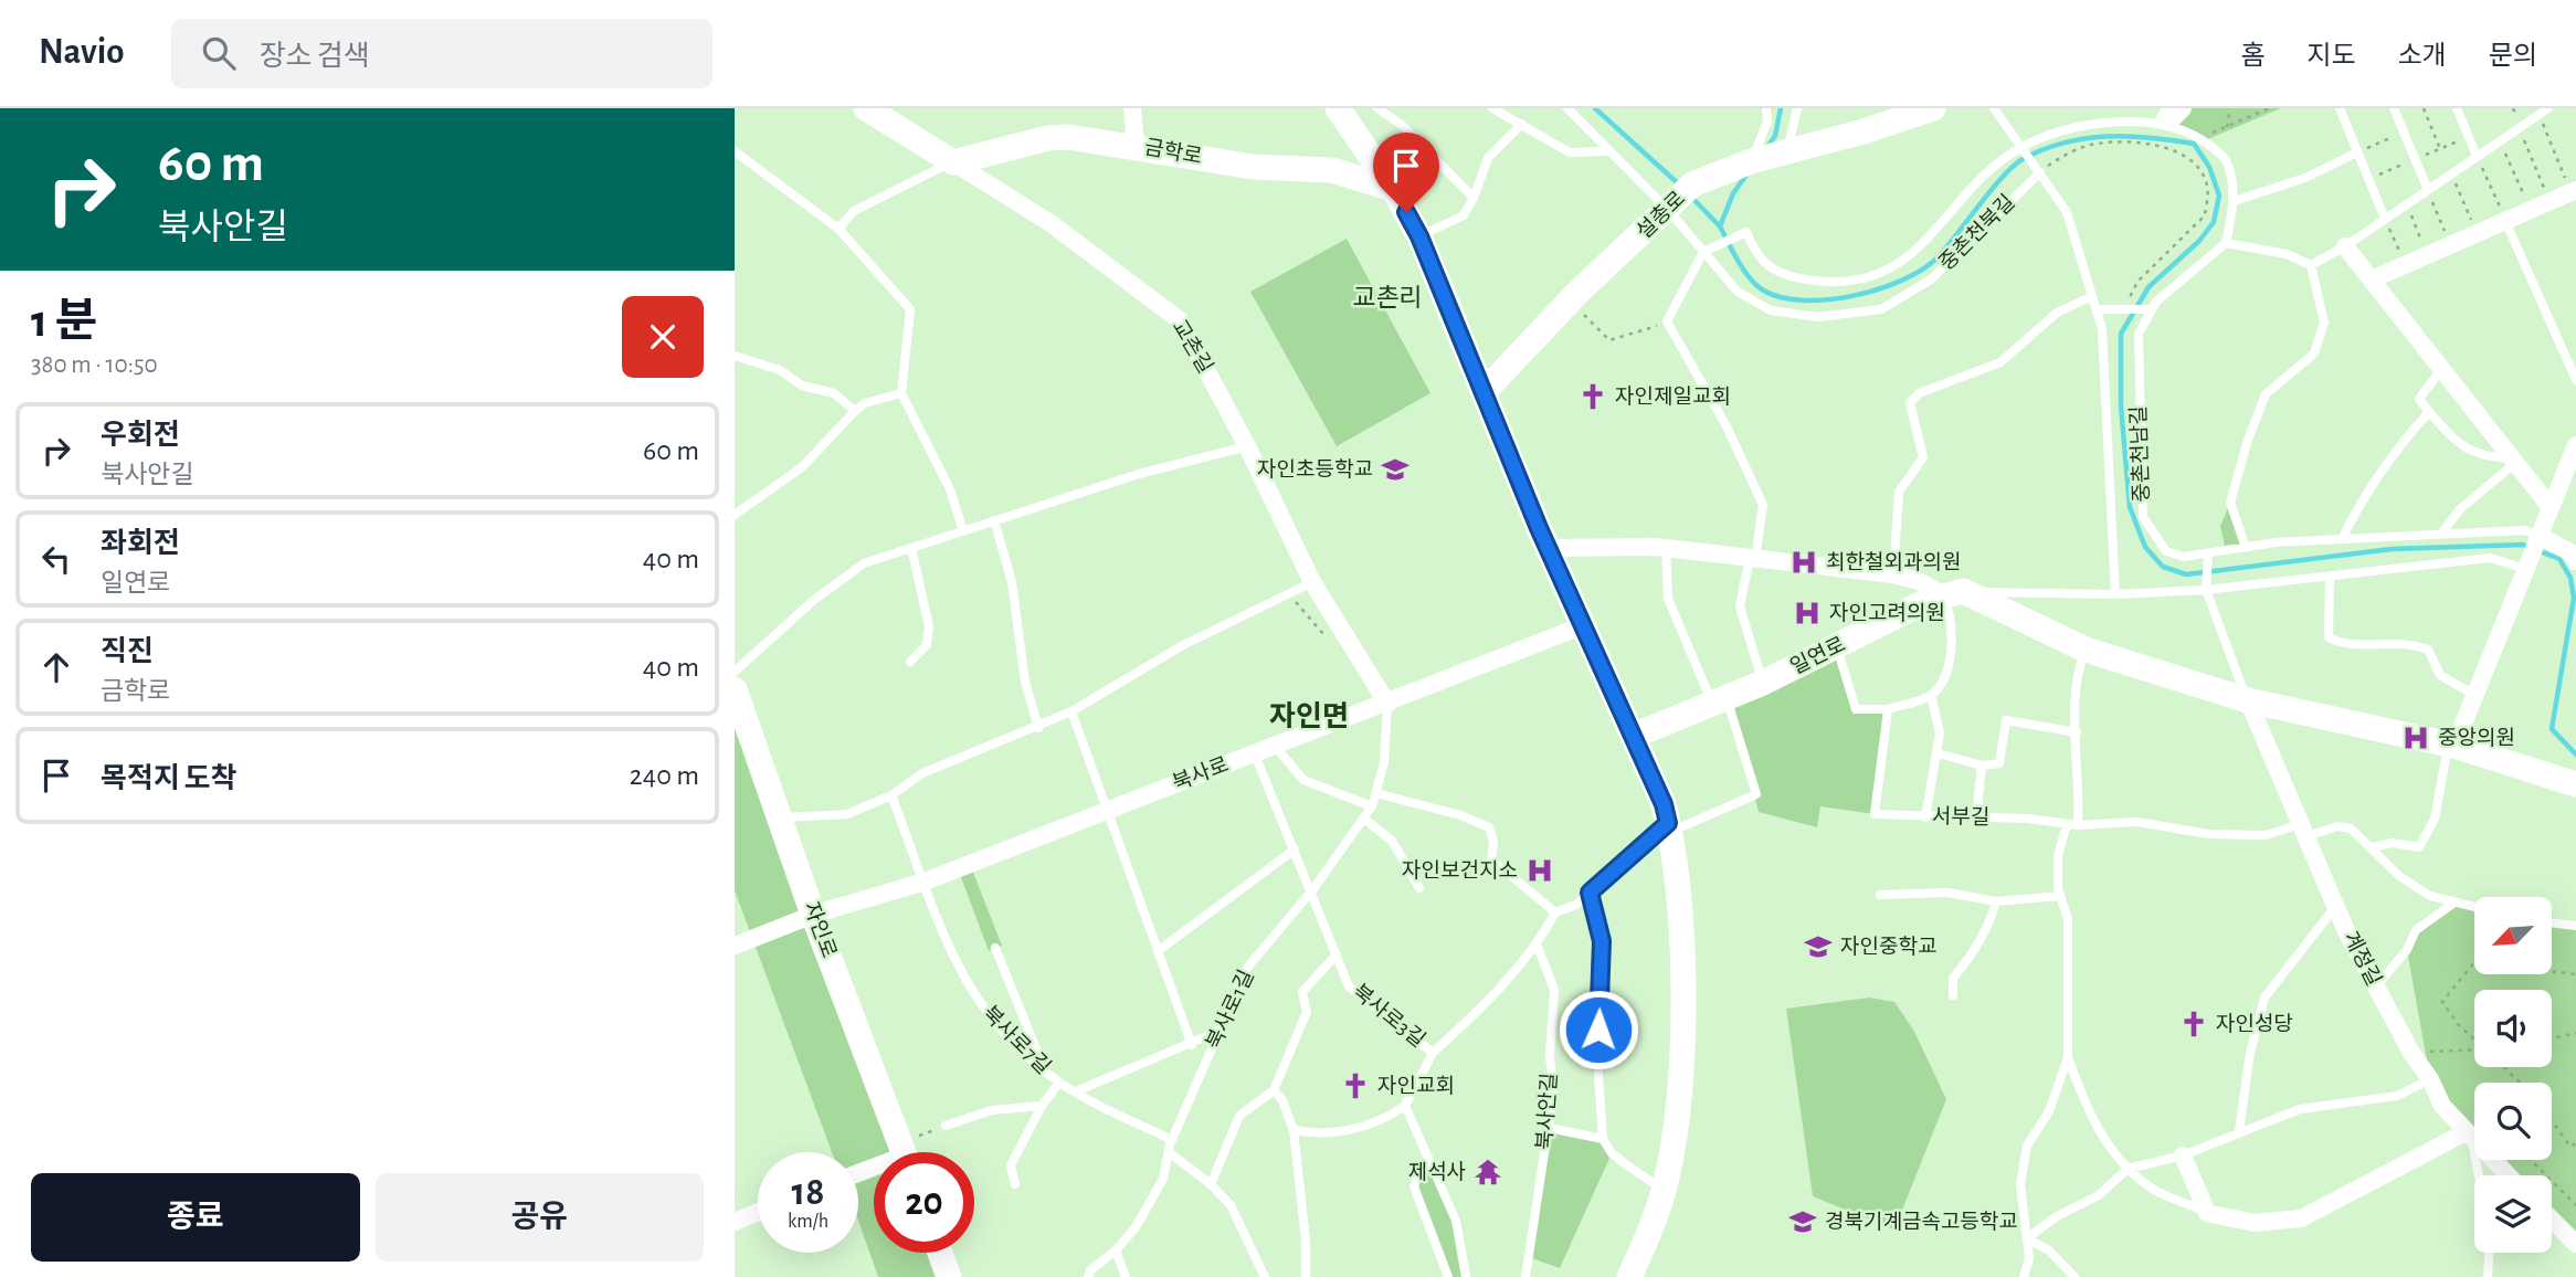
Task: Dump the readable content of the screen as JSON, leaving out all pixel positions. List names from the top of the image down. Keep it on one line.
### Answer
{"streets":{"street":["금학로","설총로","교촌길","일연로","북사로","자인로","계정길"],"lane":["중촌천북길","중촌천남길","서부길","북사로1길","북사로3길","북사로7길","북사안길"]},"crossings":[["금학로","교촌길"],["설총로","중촌천북길"],["교촌길","북사로"],["교촌길","북사로1길"],["북사로","자인로"],["북사로","북사로1길"],["북사로","북사로3길"],["북사로","북사로7길"],["서부길","계정길"],["북사로1길","북사로3길"],["북사로1길","북사로7길"]],"districts":["교촌리","자인면"],"places":{"church":["자인제일교회","자인성당","자인교회"],"school or university":["자인초등학교","자인중학교","경북기계금속고등학교"],"hospital":["최한철외과의원","자인고려의원","중앙의원","자인보건지소"],"temple":["제석사"]},"north":"bottom left","page":{"header":"Navio","search":"장소 검색","nav":["홈","지도","소개","문의"],"turn":["60 m","북사안길"],"heading":["1 분","380 m · 10:50"],"list":[{"name":"우회전","note":"북사안길","value":"60 m"},{"name":"좌회전","note":"일연로","value":"40 m"},{"name":"직진","note":"금학로","value":"40 m"},{"name":"목적지 도착","value":"240 m"}],"speed":"18 km/h","limit":"20","buttons":["종료","공유"]}}
